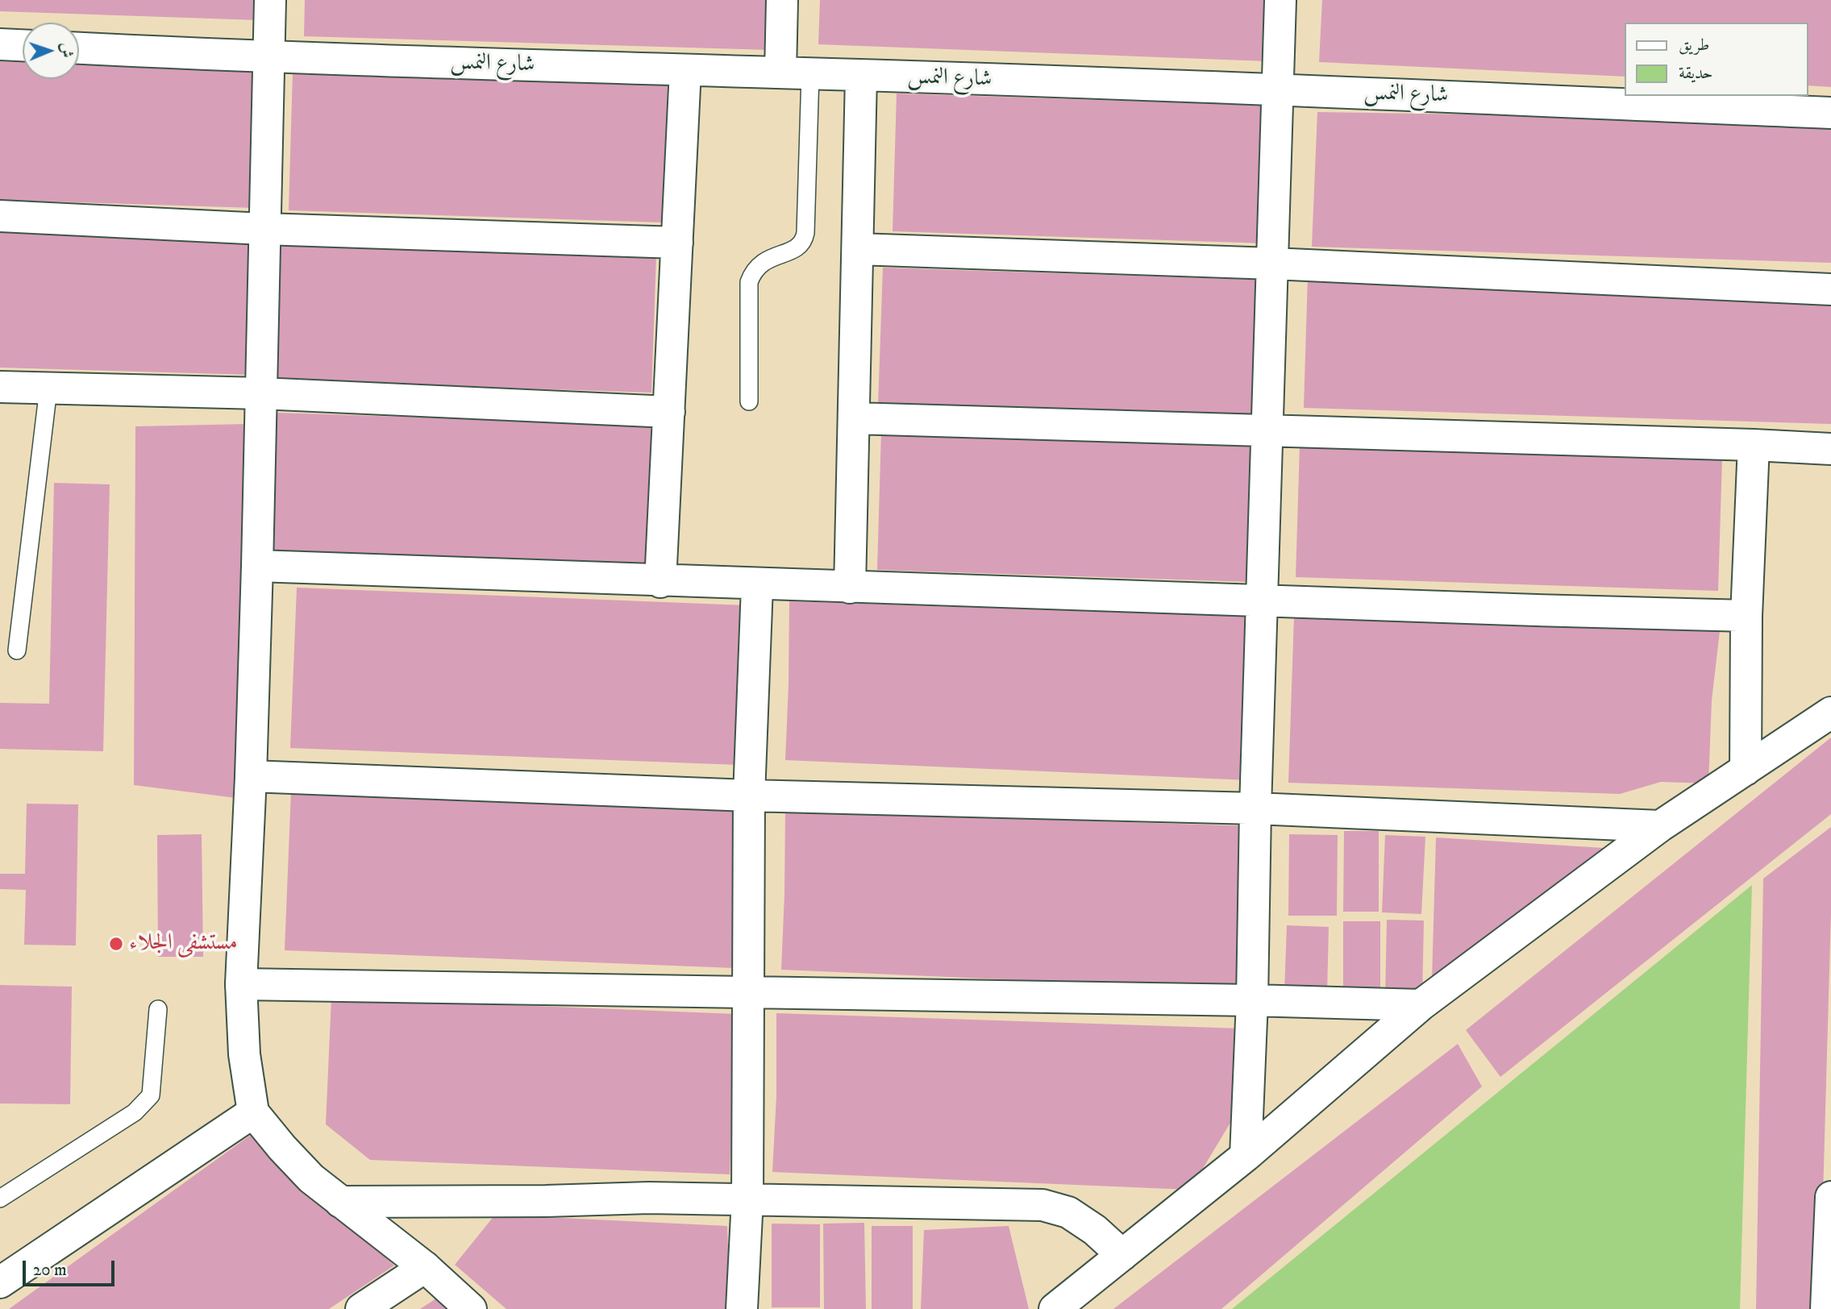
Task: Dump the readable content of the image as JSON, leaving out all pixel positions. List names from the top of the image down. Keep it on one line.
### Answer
{"streets":{"street":["شارع النمس"]},"places":["مستشفى الجلاء"],"legend":["طريق","حديقة"],"scale_bar":"20 m","north":"right"}
